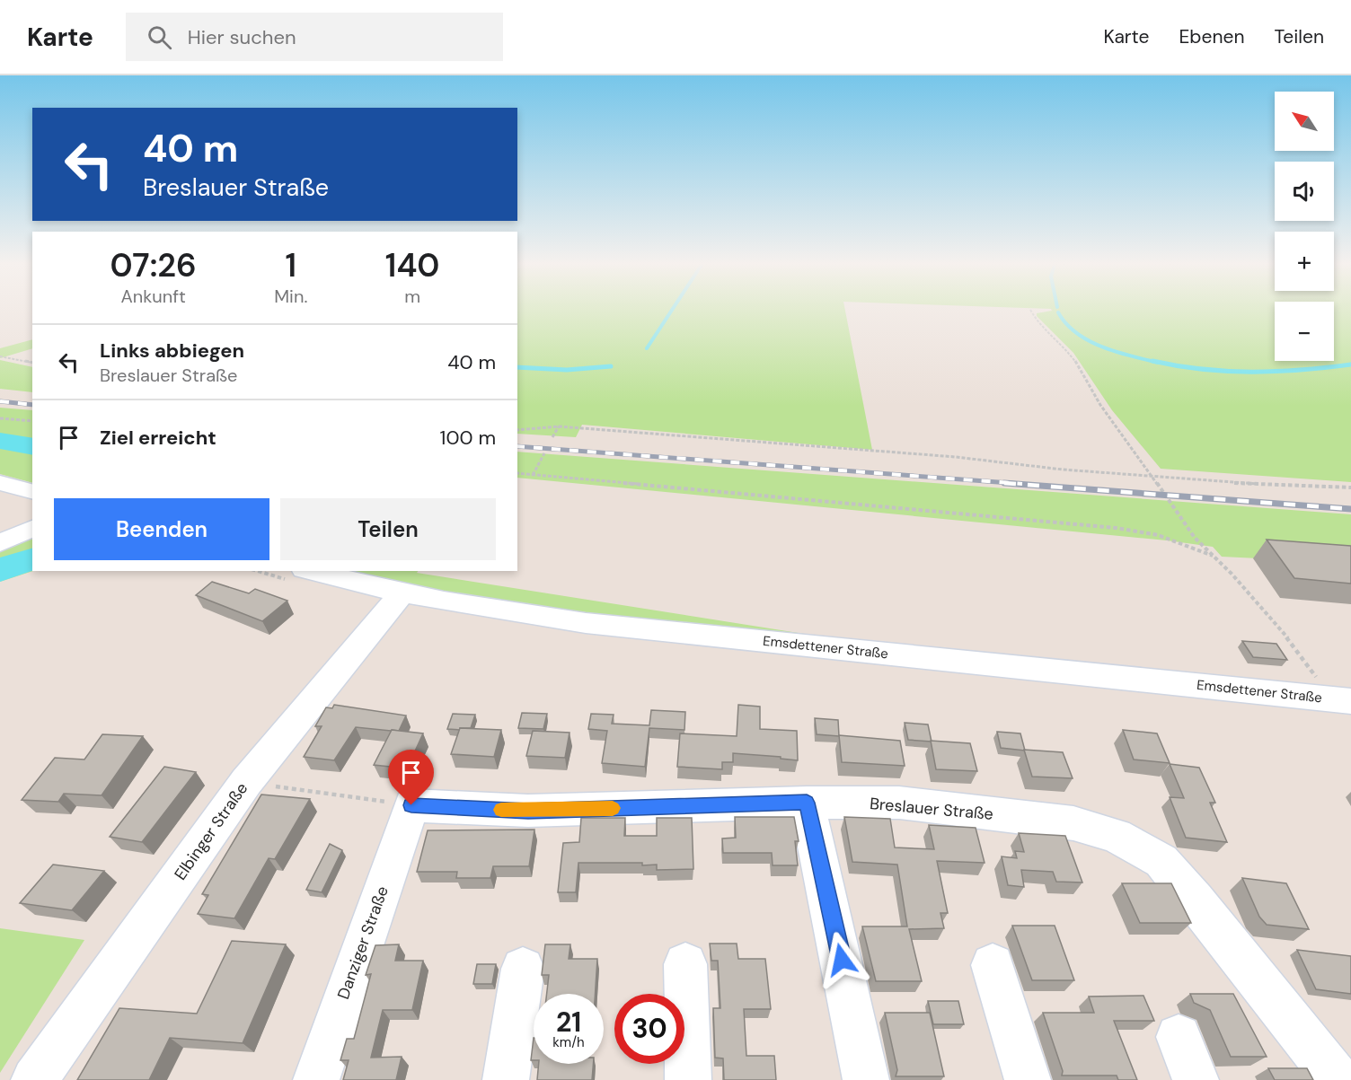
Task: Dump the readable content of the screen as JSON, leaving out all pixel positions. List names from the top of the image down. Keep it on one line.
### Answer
{"streets":{"street":["Emsdettener Straße","Breslauer Straße","Elbinger Straße","Danziger Straße"]},"crossings":[["Emsdettener Straße","Elbinger Straße"],["Breslauer Straße","Danziger Straße"]],"north":"top left","page":{"header":"Karte","search":"Hier suchen","nav":["Karte","Ebenen","Teilen"],"map_buttons":["+","−"],"turn":["40 m","Breslauer Straße"],"eta":["07:26","Ankunft","1","Min.","140","m"],"list":[{"name":"Links abbiegen","note":"Breslauer Straße","value":"40 m"},{"name":"Ziel erreicht","value":"100 m"}],"buttons":["Beenden","Teilen"],"speed":"21 km/h","limit":"30"}}
